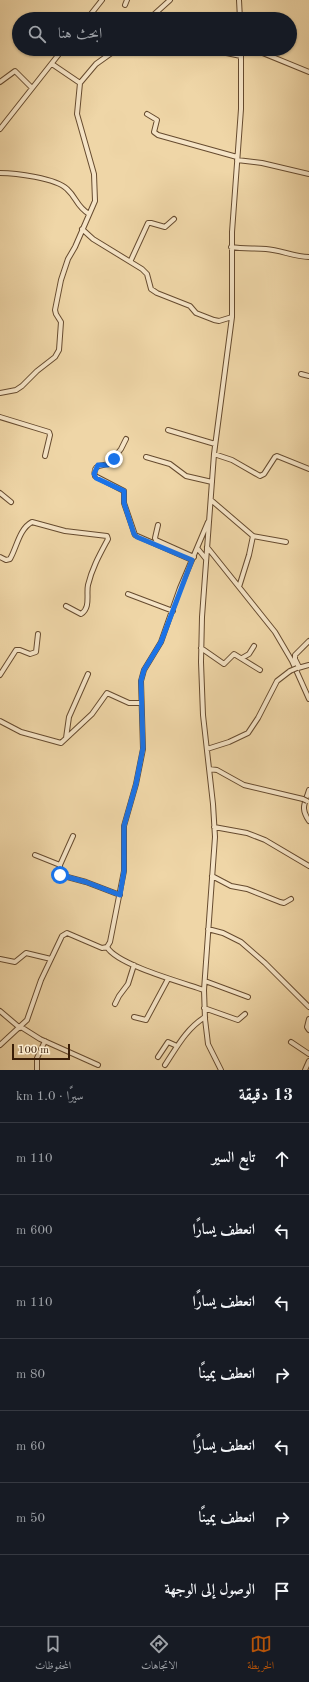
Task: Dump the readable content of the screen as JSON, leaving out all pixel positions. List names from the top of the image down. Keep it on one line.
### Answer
{"scale_bar":"100 m","page":{"search":"ابحث هنا","scale":"100 m","heading":["13 دقيقة","سيرًا · 1.0 km"],"list":[["تابع السير","110 m"],["انعطف يسارًا","600 m"],["انعطف يسارًا","110 m"],["انعطف يمينًا","80 m"],["انعطف يسارًا","60 m"],["انعطف يمينًا","50 m"],"الوصول إلى الوجهة"],"nav":["الخريطة","الاتجاهات","المحفوظات"]}}
